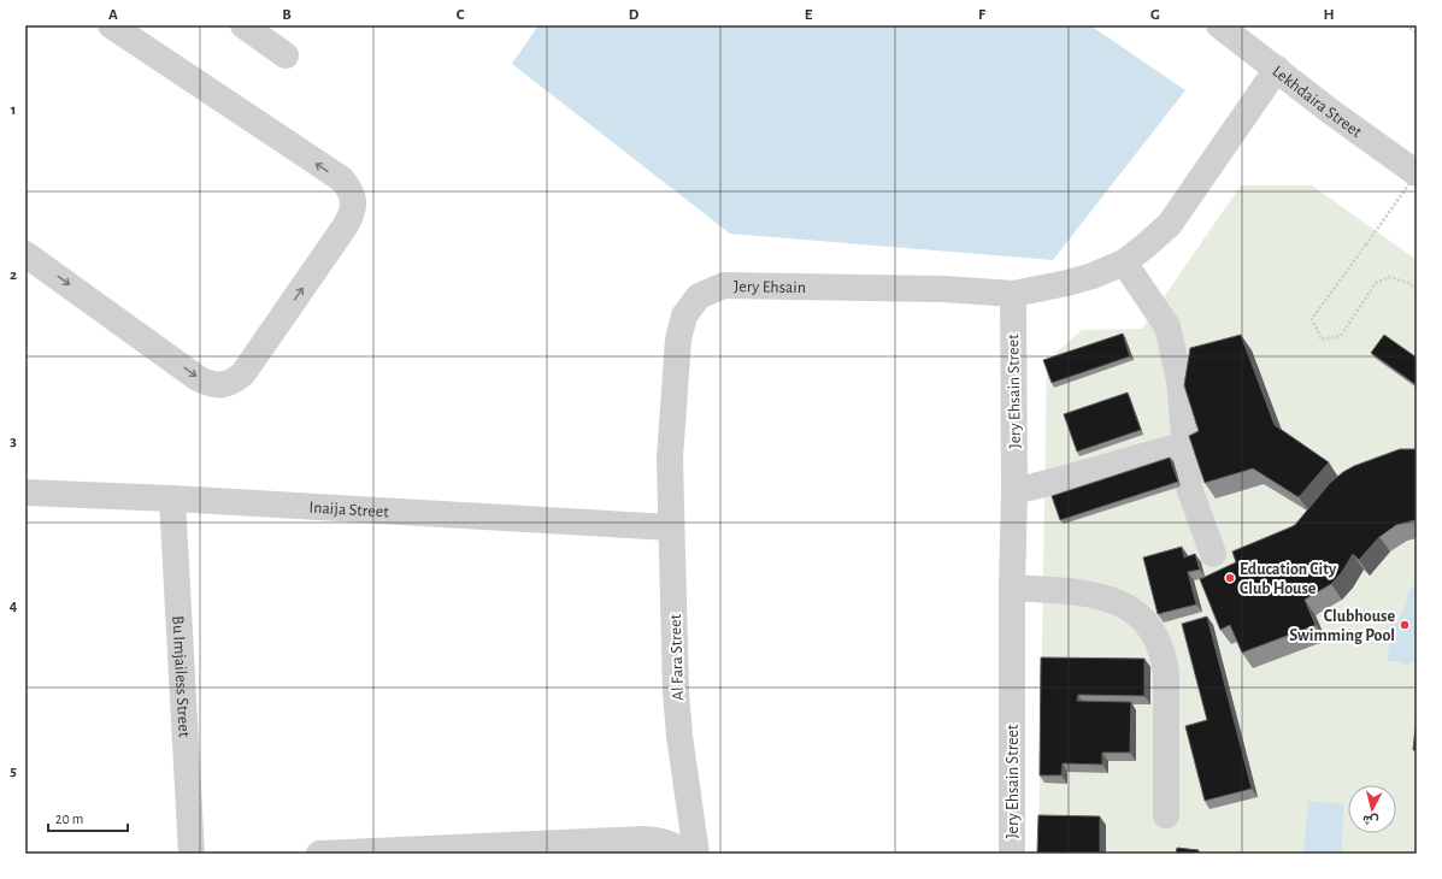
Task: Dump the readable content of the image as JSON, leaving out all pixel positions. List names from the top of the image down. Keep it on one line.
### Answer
{"streets":{"street":["Lekhdaira Street","Jery Ehsain","Jery Ehsain Street","Inaija Street","Al Fara Street","Bu Imjailess Street"]},"crossings":[["Jery Ehsain","Jery Ehsain Street"],["Jery Ehsain","Al Fara Street"],["Inaija Street","Al Fara Street"],["Inaija Street","Bu Imjailess Street"]],"places":["Education City Club House","Clubhouse Swimming Pool"],"scale_bar":"20 m","north":"bottom","grid":{"columns":["A","B","C","D","E","F","G","H"],"rows":["1","2","3","4","5"]}}
